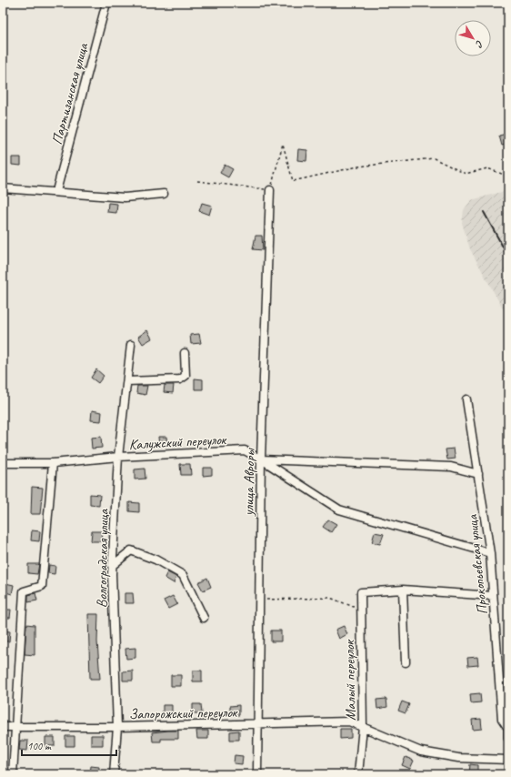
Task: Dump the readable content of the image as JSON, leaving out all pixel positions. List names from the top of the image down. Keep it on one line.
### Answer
{"streets":{"street":["Партизанская улица","Калужский переулок","улица Авроры","Волгоградская улица","Прокопьевская улица","Малый переулок","Запорожский переулок"]},"crossings":[["Калужский переулок","улица Авроры"],["Калужский переулок","Волгоградская улица"],["Калужский переулок","Прокопьевская улица"],["улица Авроры","Запорожский переулок"],["Волгоградская улица","Запорожский переулок"],["Малый переулок","Запорожский переулок"]],"scale_bar":"100 m","north":"bottom right"}
